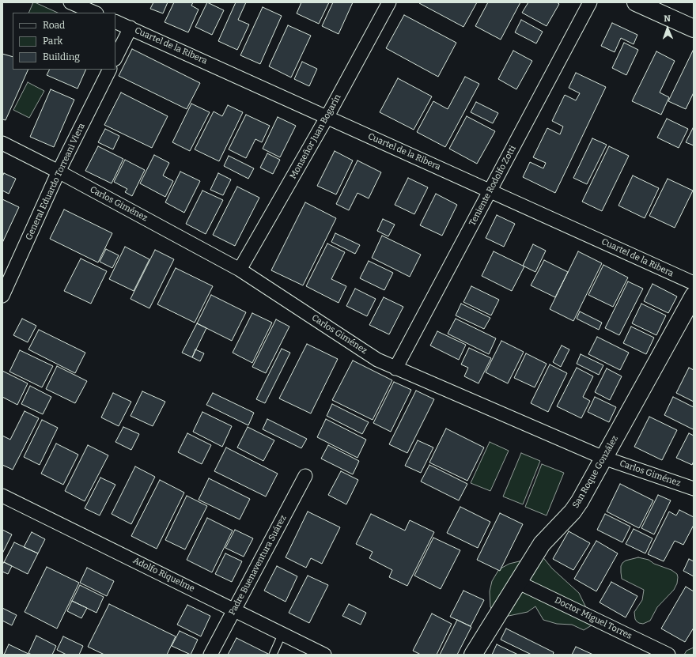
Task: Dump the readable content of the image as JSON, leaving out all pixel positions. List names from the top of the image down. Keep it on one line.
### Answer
{"streets":{"street":["Cuartel de la Ribera","Monseñor Juan Bogarín","General Eduardo Torreani Viera","Teniente Rodolfo Zotti","Carlos Giménez","San Roque González","Padre Buenaventura Suárez","Adolfo Riquelme","Doctor Miguel Torres"]},"crossings":[["Cuartel de la Ribera","Monseñor Juan Bogarín"],["Cuartel de la Ribera","Teniente Rodolfo Zotti"],["Monseñor Juan Bogarín","Carlos Giménez"],["General Eduardo Torreani Viera","Carlos Giménez"],["Teniente Rodolfo Zotti","Carlos Giménez"],["Carlos Giménez","San Roque González"],["San Roque González","Doctor Miguel Torres"],["Padre Buenaventura Suárez","Adolfo Riquelme"]],"legend":["Road","Park","Building"],"north":"top"}
